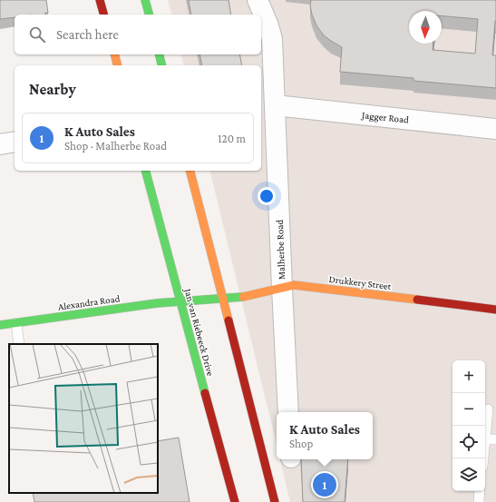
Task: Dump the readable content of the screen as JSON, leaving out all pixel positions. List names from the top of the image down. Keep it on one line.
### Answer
{"streets":{"main road":["Drukkery Street","Alexandra Road","Jan van Riebeeck Drive"],"street":["Jagger Road","Malherbe Road"]},"crossings":[["Jagger Road","Malherbe Road"],["Malherbe Road","Drukkery Street"],["Drukkery Street","Alexandra Road"],["Alexandra Road","Jan van Riebeeck Drive"]],"north":"bottom","page":{"search":"Search here","heading":"Nearby","list":[{"mark":"1","name":"K Auto Sales","note":"Shop · Malherbe Road","value":"120 m"}],"map_buttons":["+","−"],"popup":["K Auto Sales","Shop"],"pins":"1"}}
